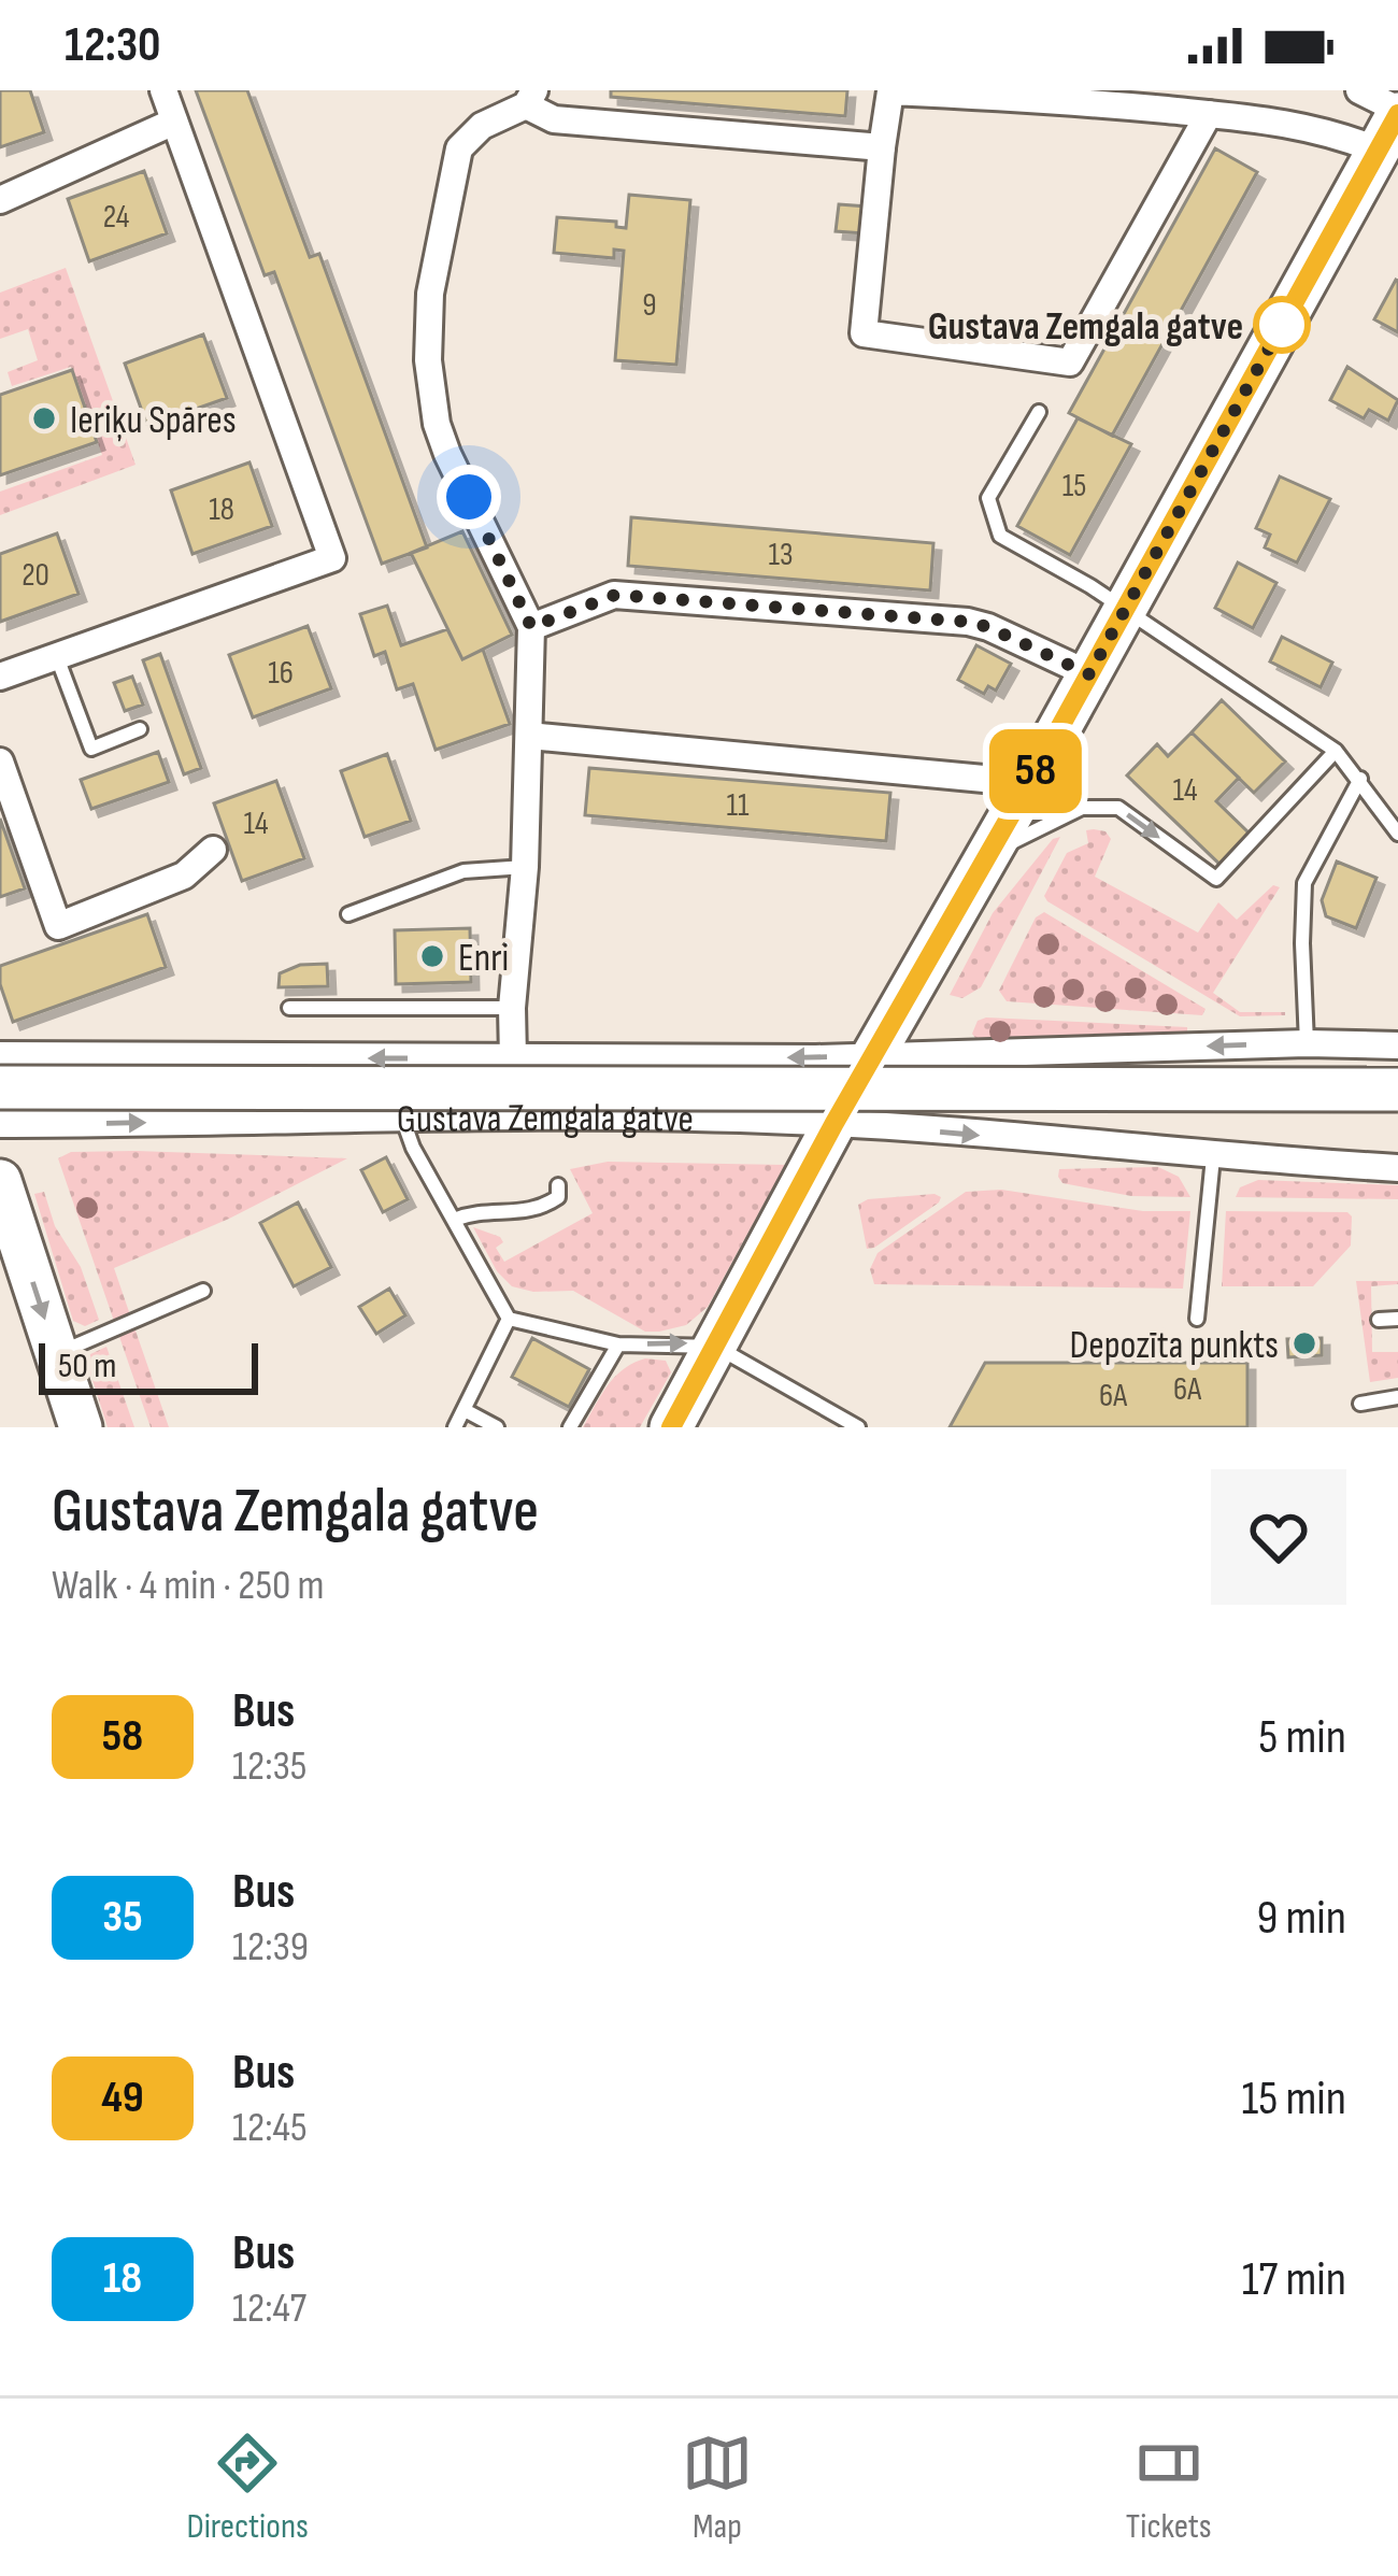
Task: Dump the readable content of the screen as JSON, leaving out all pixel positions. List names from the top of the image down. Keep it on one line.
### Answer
{"streets":{"main road":["Gustava Zemgala gatve"]},"places":["Gustava Zemgala gatve","Ieriķu Spāres","Enri","Depozīta punkts"],"lines":["bus line 58"],"house_numbers":["24","9","15","18","13","20","16","14","11","14","6A","6A"],"scale_bar":"50 m","page":{"status":"12:30","on_map":"58","scale":"50 m","heading":["Gustava Zemgala gatve","Walk · 4 min · 250 m"],"list":[{"mark":"58","name":"Bus","note":"12:35","value":"5 min"},{"mark":"35","name":"Bus","note":"12:39","value":"9 min"},{"mark":"49","name":"Bus","note":"12:45","value":"15 min"},{"mark":"18","name":"Bus","note":"12:47","value":"17 min"}],"tabs":["Directions","Map","Tickets"]}}
